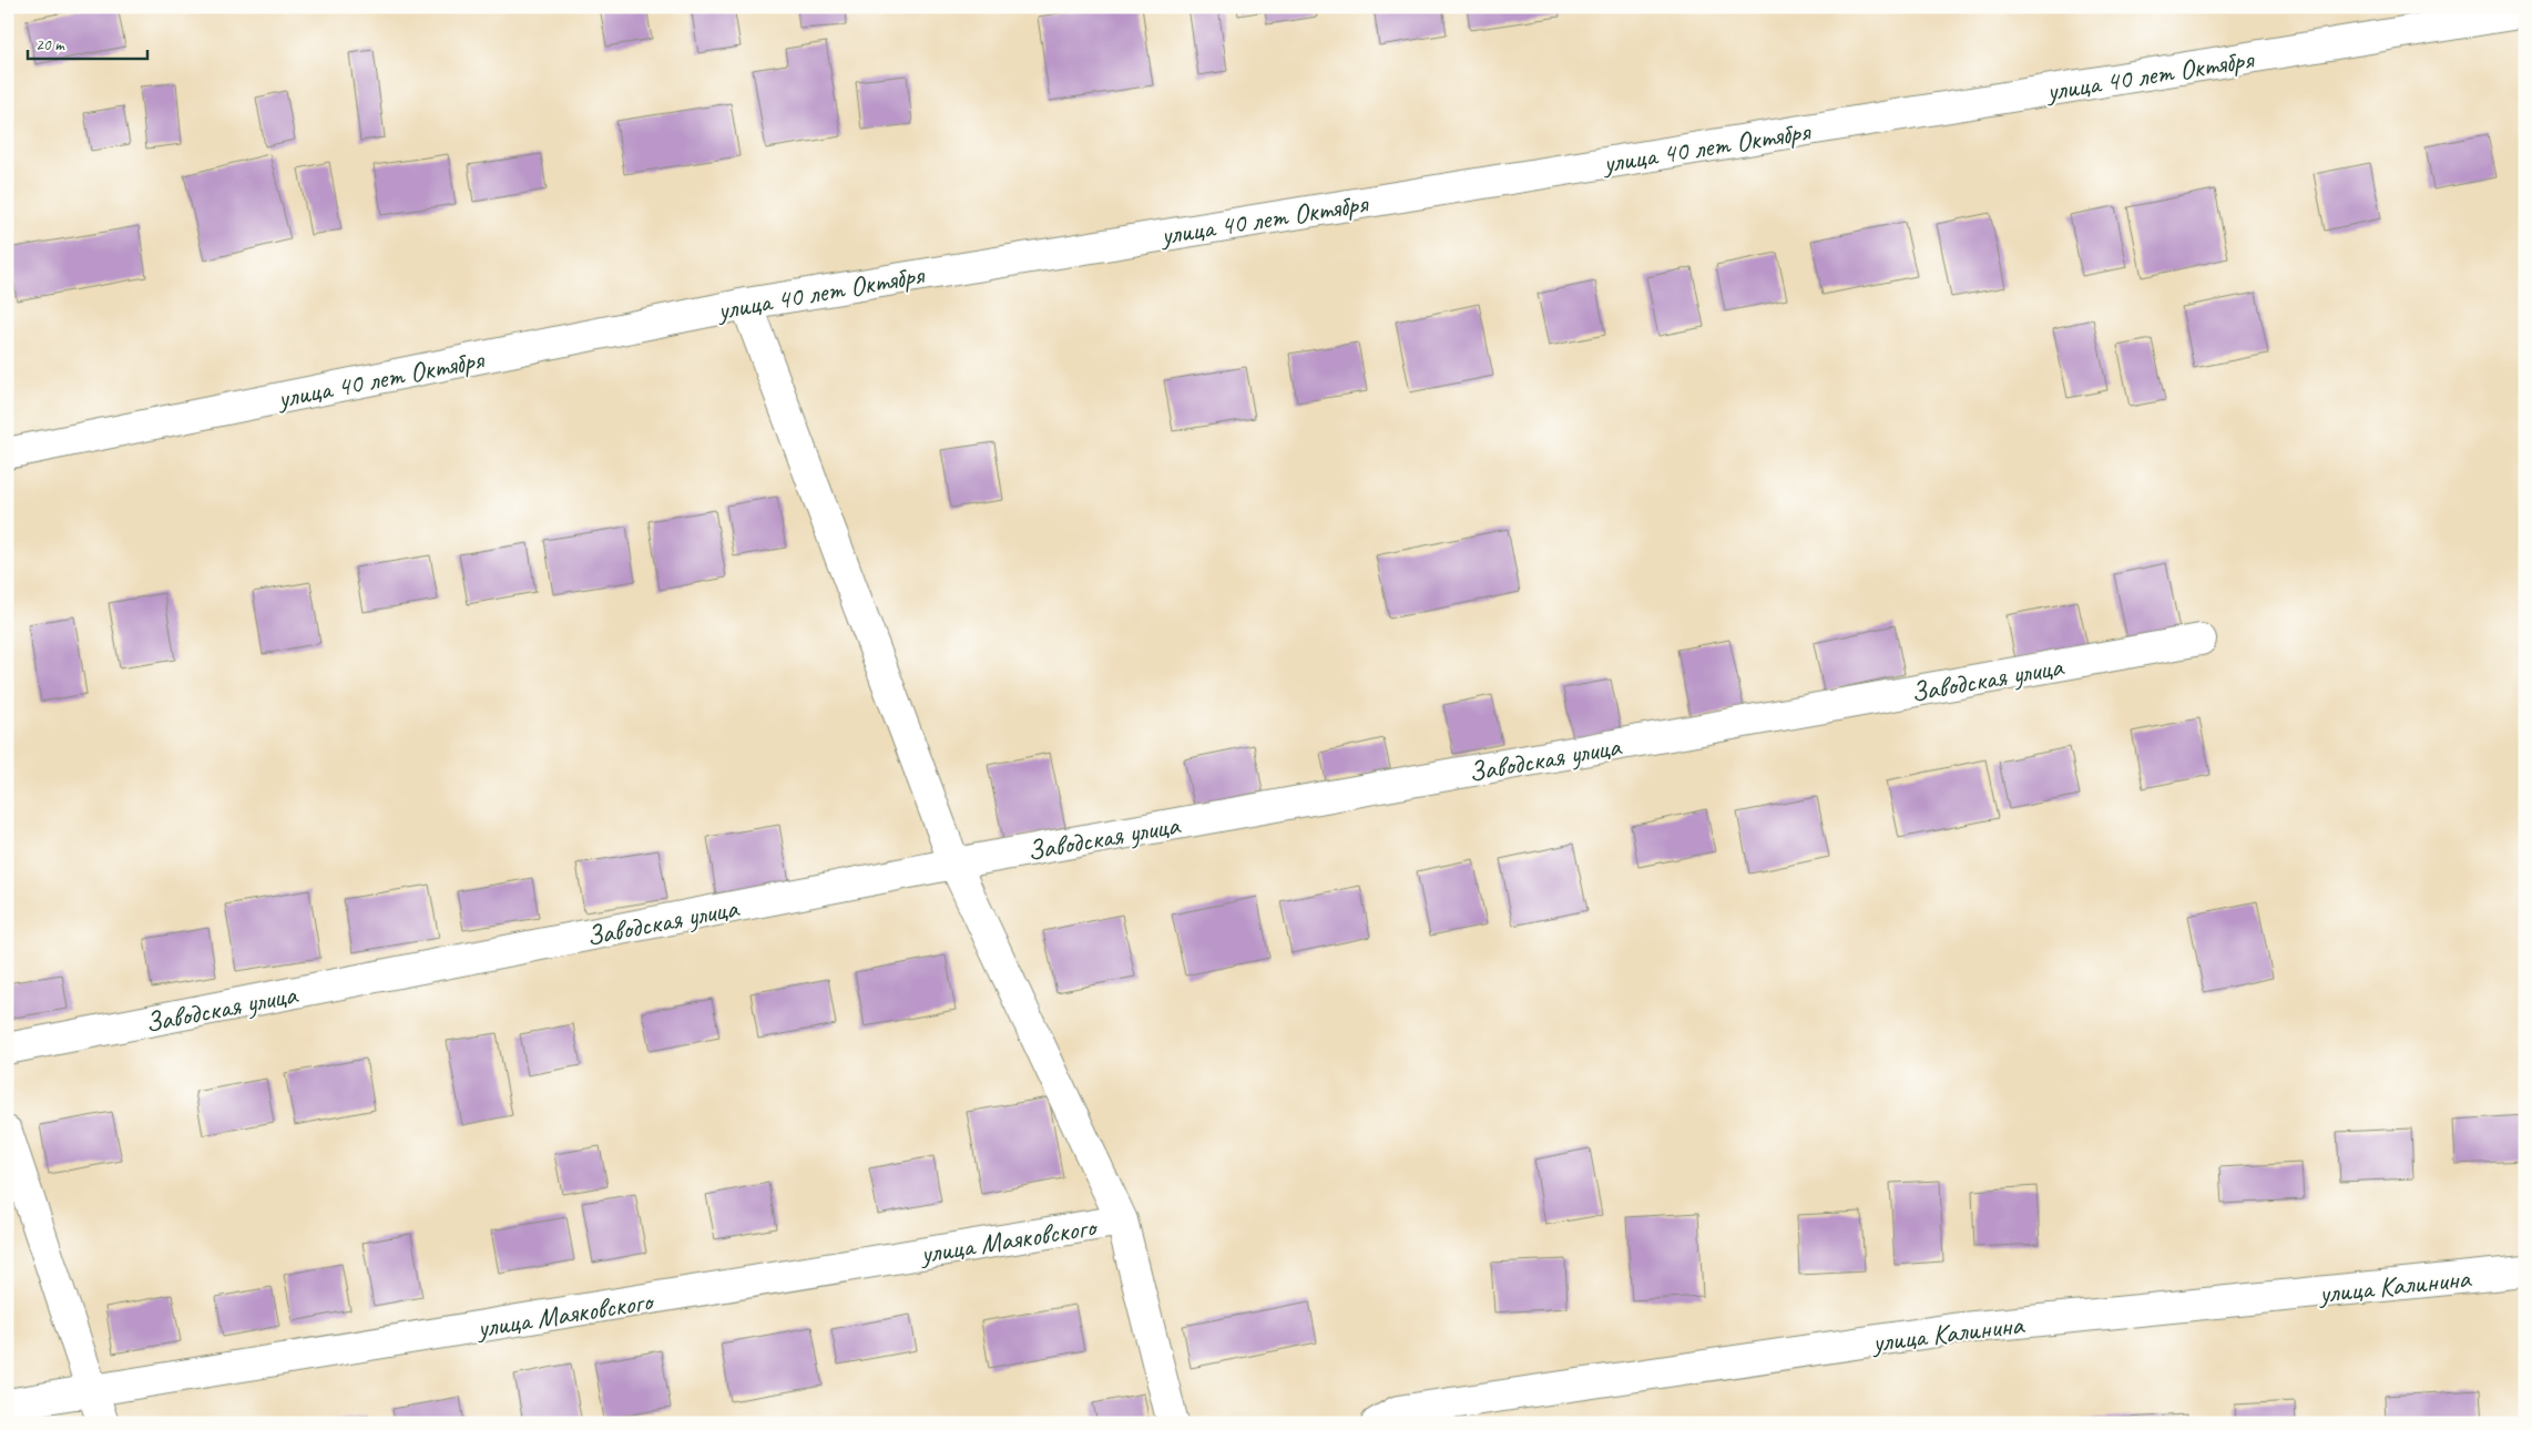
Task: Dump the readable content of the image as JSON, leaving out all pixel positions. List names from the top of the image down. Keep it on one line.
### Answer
{"streets":{"street":["улица 40 лет Октября","Заводская улица","улица Маяковского","улица Калинина"]},"scale_bar":"20 m"}
